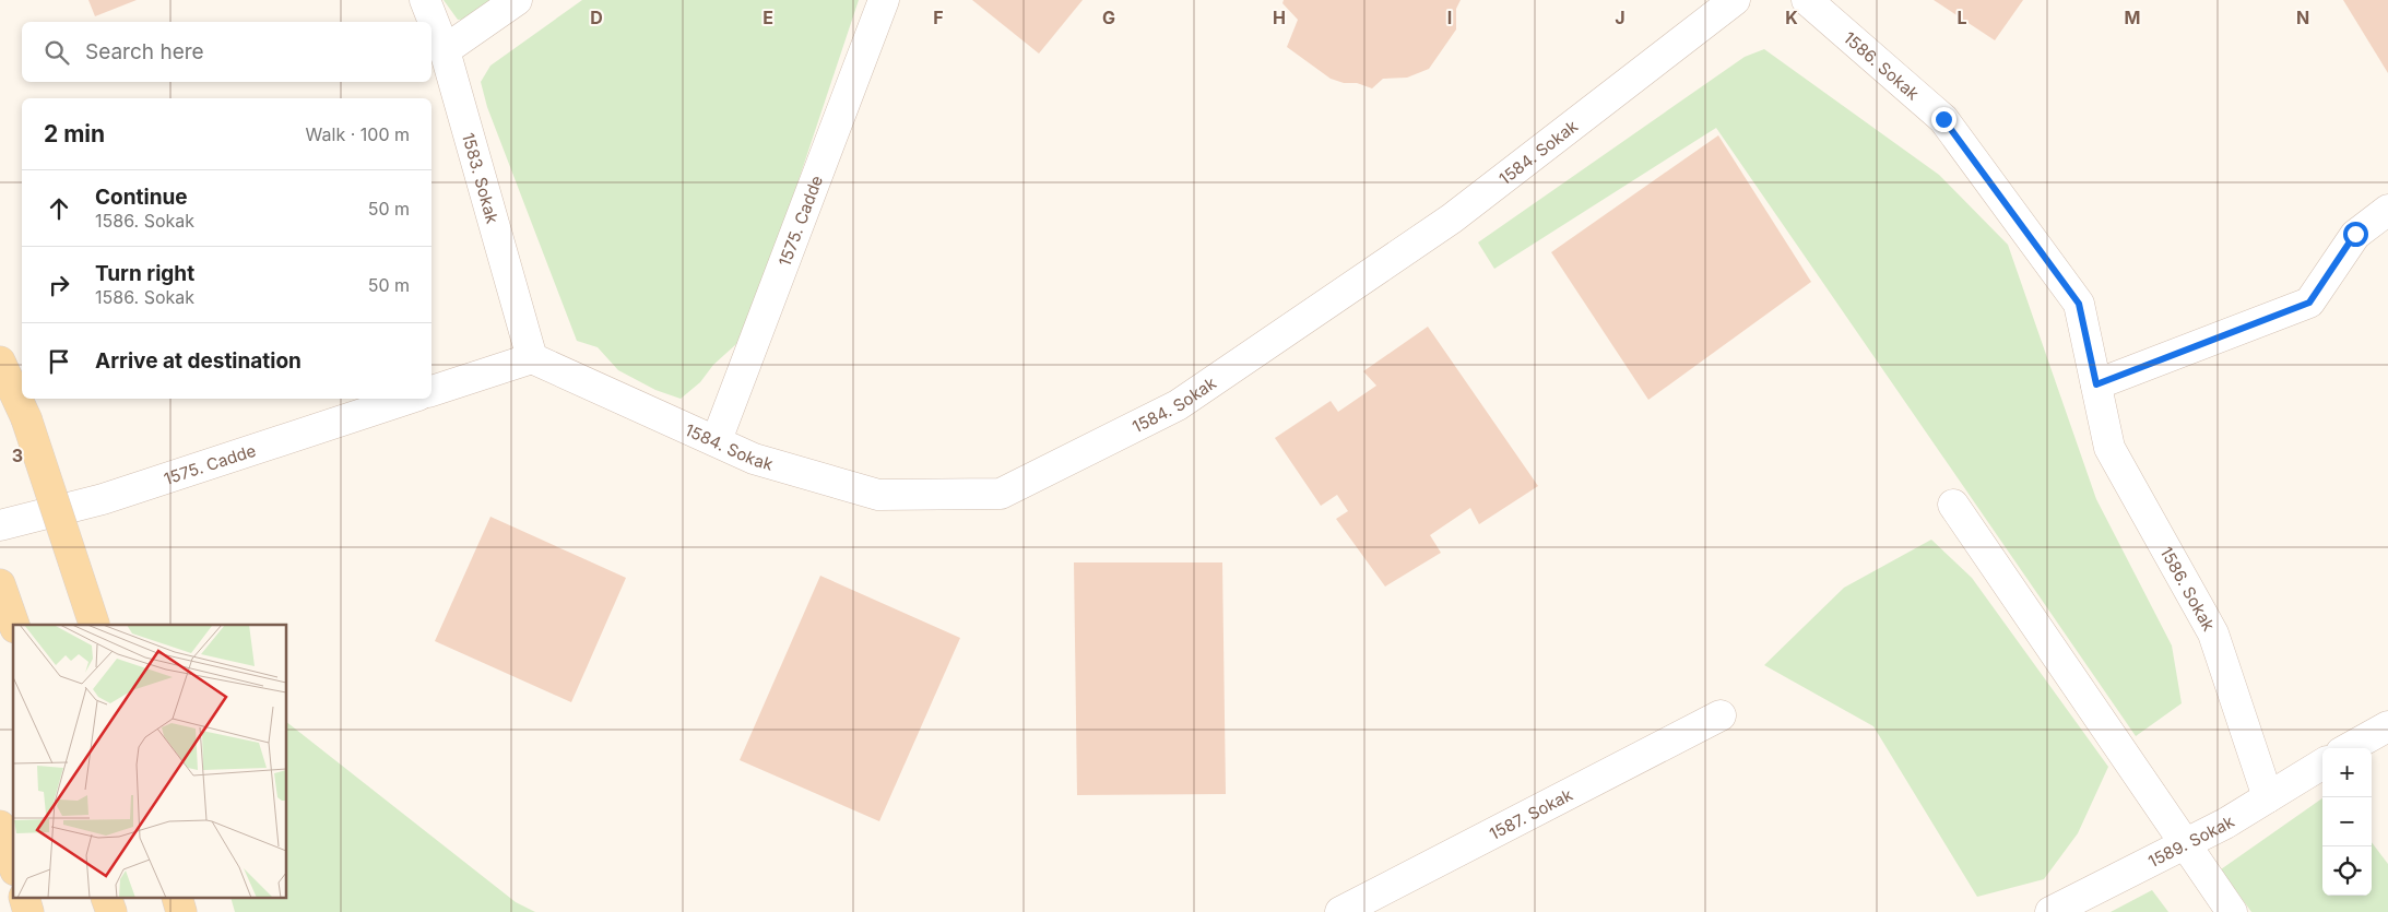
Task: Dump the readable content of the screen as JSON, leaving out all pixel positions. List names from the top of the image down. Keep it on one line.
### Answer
{"streets":{"street":["1586. Sokak","1584. Sokak","1583. Sokak","1575. Cadde","1587. Sokak","1589. Sokak"]},"crossings":[["1586. Sokak","1589. Sokak"],["1584. Sokak","1583. Sokak"],["1584. Sokak","1575. Cadde"]],"page":{"search":"Search here","heading":["2 min","Walk · 100 m"],"list":[["Continue","1586. Sokak","50 m"],["Turn right","1586. Sokak","50 m"],"Arrive at destination"],"map_buttons":["+","−"]},"grid":{"columns":["D","E","F","G","H","I","J","K","L","M","N"],"rows":["3"]}}
